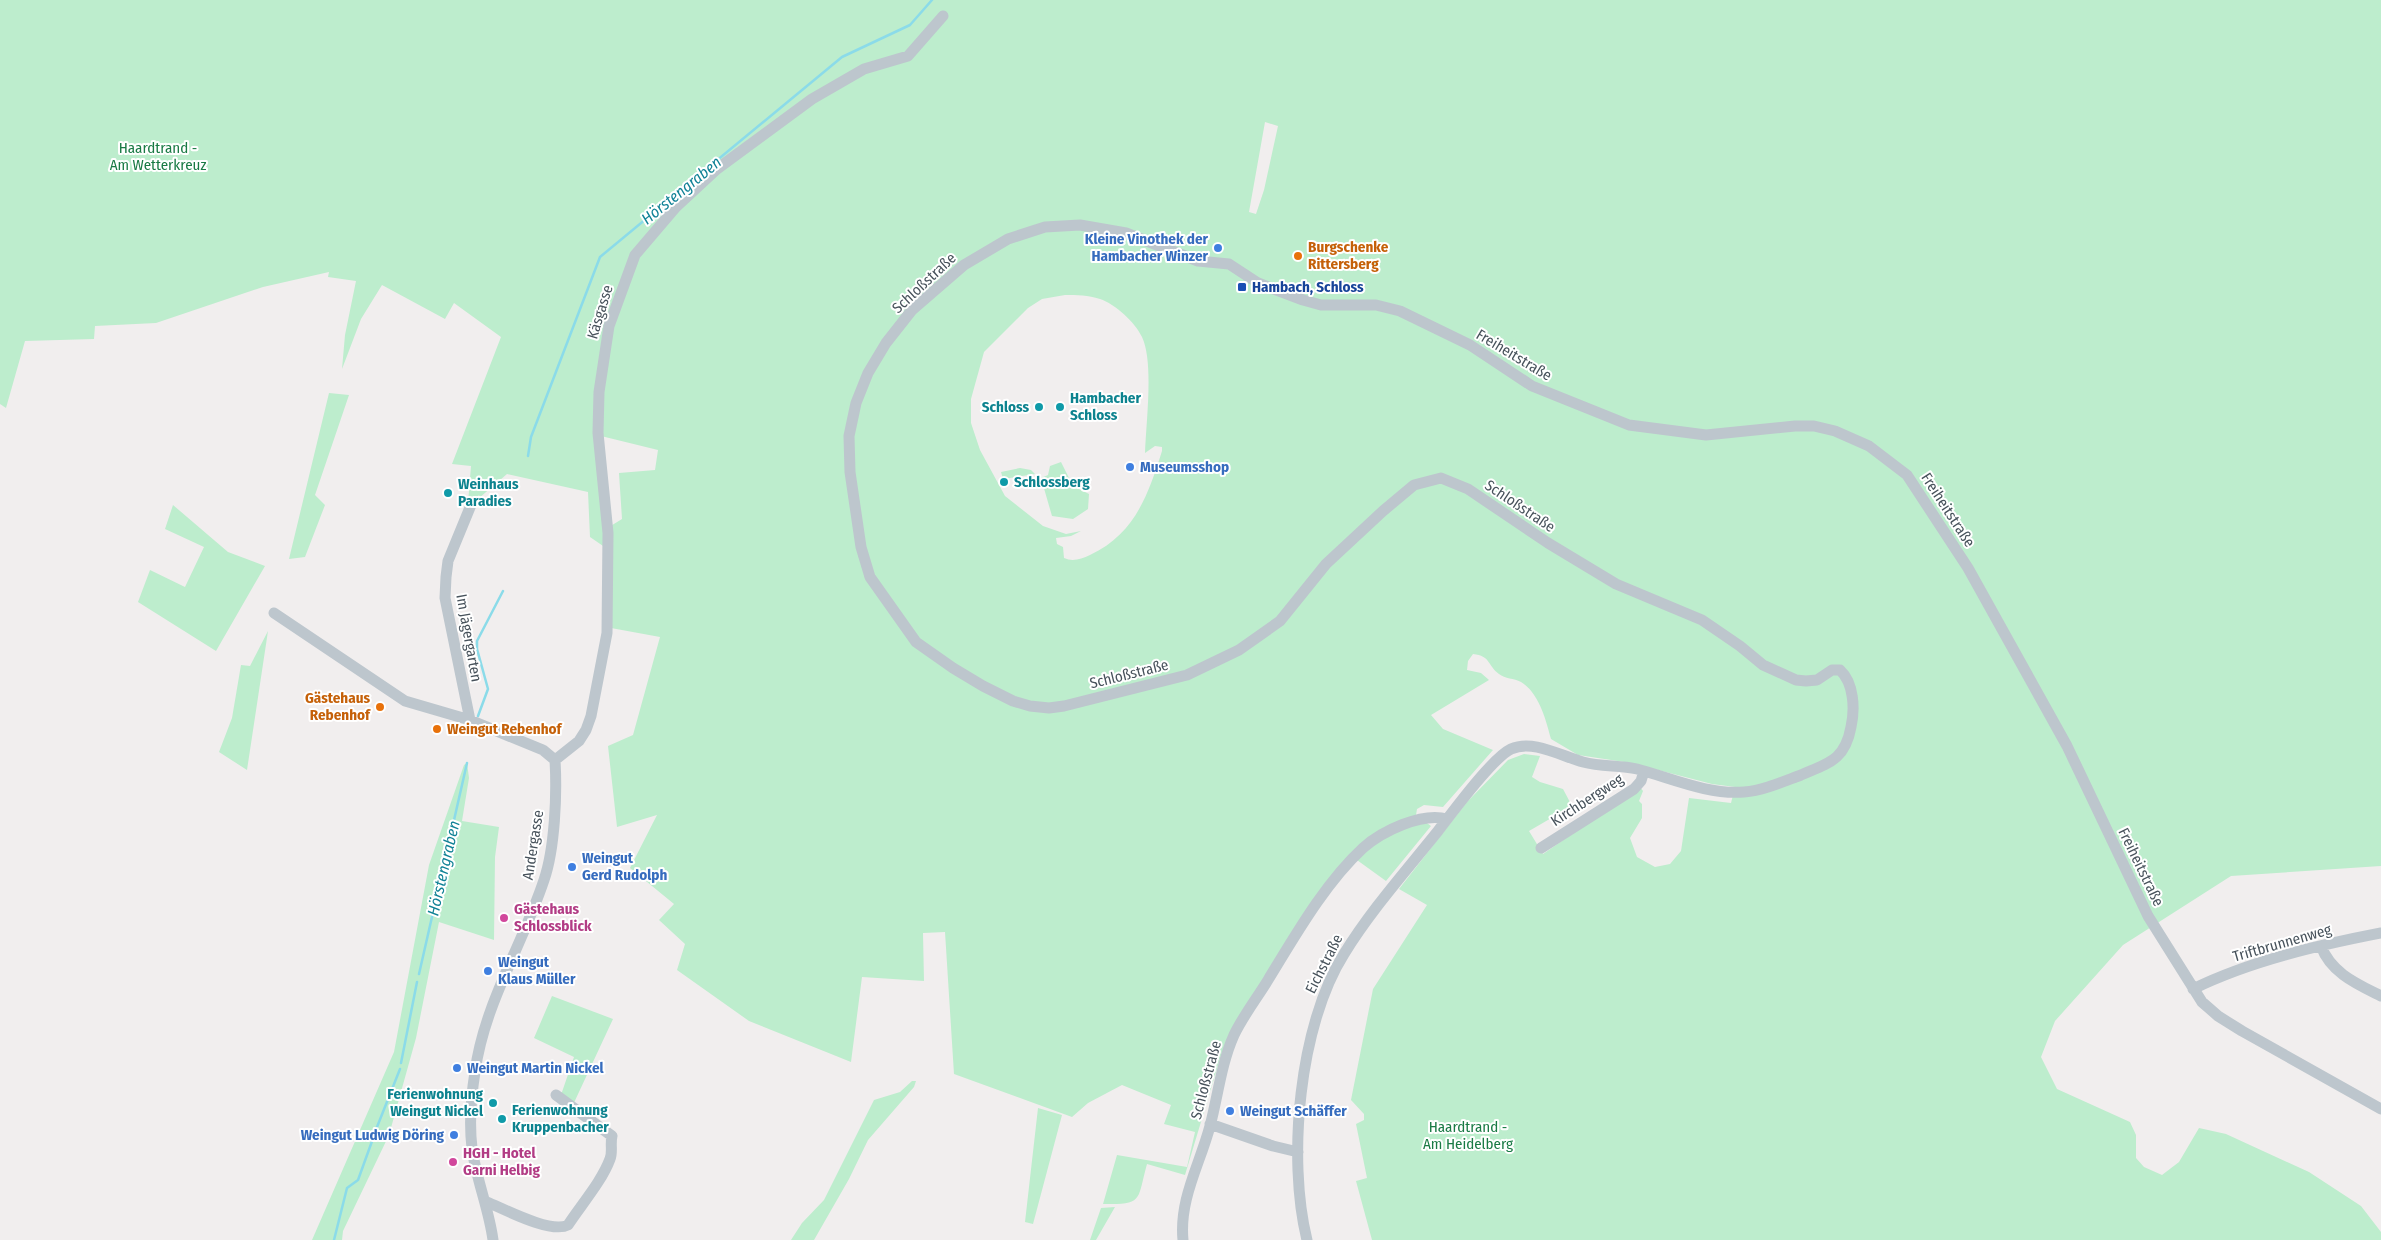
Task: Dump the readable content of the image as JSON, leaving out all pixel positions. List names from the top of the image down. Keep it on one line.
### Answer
{"streets":{"street":["Schloßstraße","Käsgasse","Freiheitstraße","Im Jägergarten","Kirchbergweg","Andergasse","Triftbrunnenweg","Eichstraße"]},"crossings":[["Schloßstraße","Freiheitstraße"],["Schloßstraße","Kirchbergweg"],["Schloßstraße","Eichstraße"],["Käsgasse","Andergasse"],["Freiheitstraße","Triftbrunnenweg"]],"water":["Hörstengraben"],"parks":["Haardtrand - Am Wetterkreuz","Haardtrand - Am Heidelberg"],"places":{"other":["Kleine Vinothek der Hambacher Winzer","Burgschenke Rittersberg","Schloss","Hambacher Schloss","Museumsshop","Schlossberg","Weinhaus Paradies","Gästehaus Rebenhof","Weingut Rebenhof","Weingut Gerd Rudolph","Gästehaus Schlossblick","Weingut Klaus Müller","Weingut Martin Nickel","Ferienwohnung Weingut Nickel","Weingut Schäffer","Ferienwohnung Kruppenbacher","Weingut Ludwig Döring","HGH - Hotel Garni Helbig"],"transit":["Hambach, Schloss"]}}
